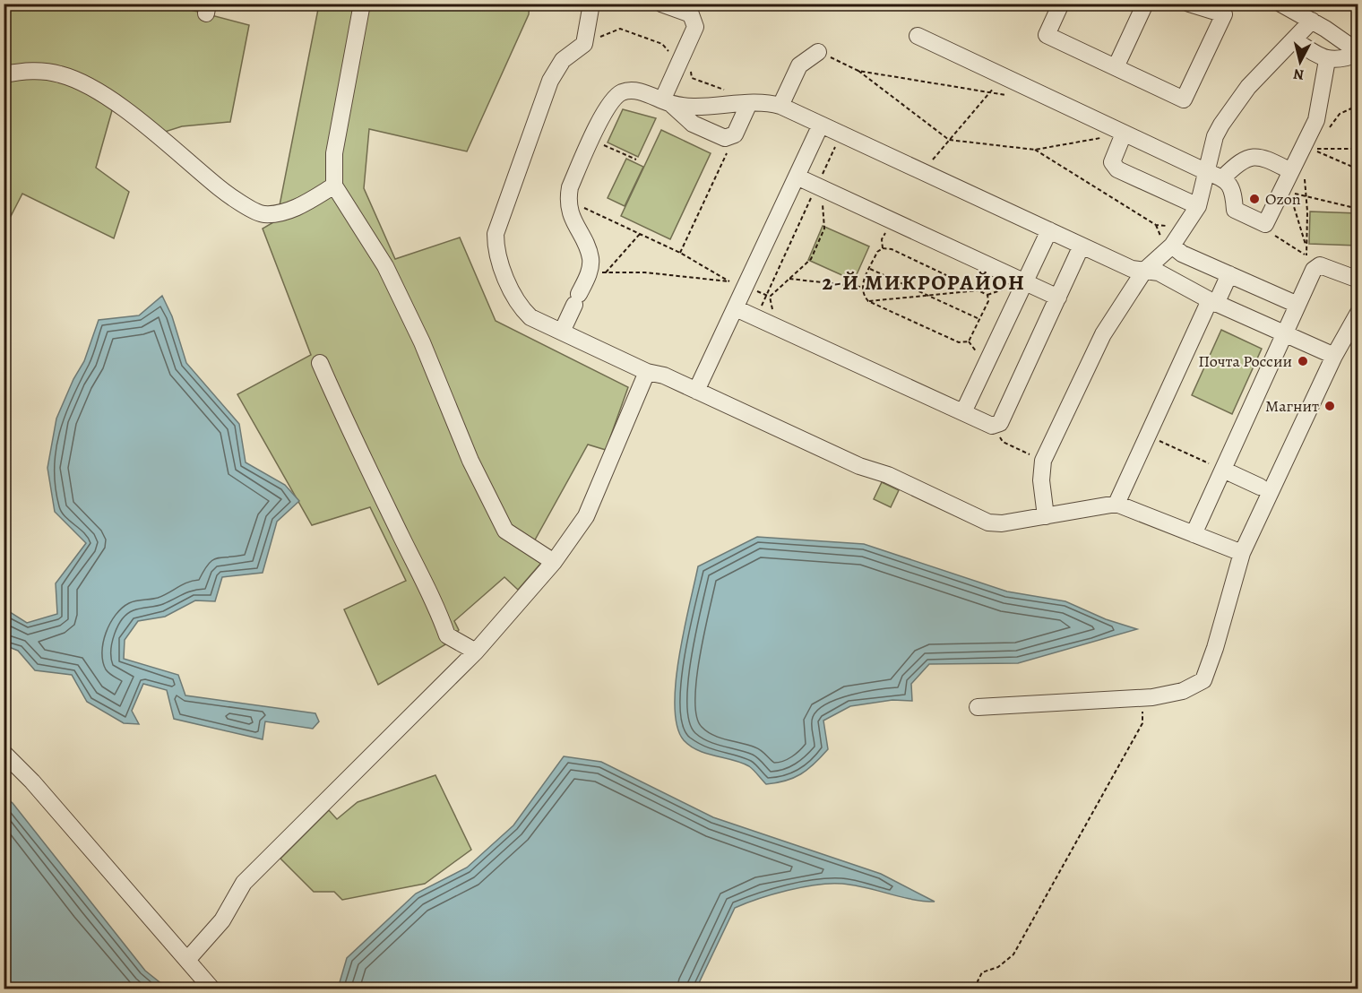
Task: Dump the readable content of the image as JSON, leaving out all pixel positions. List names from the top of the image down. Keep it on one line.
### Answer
{"districts":["2-Й МИКРОРАЙОН"],"places":["Ozon","Почта России","Магнит"],"north":"bottom"}
